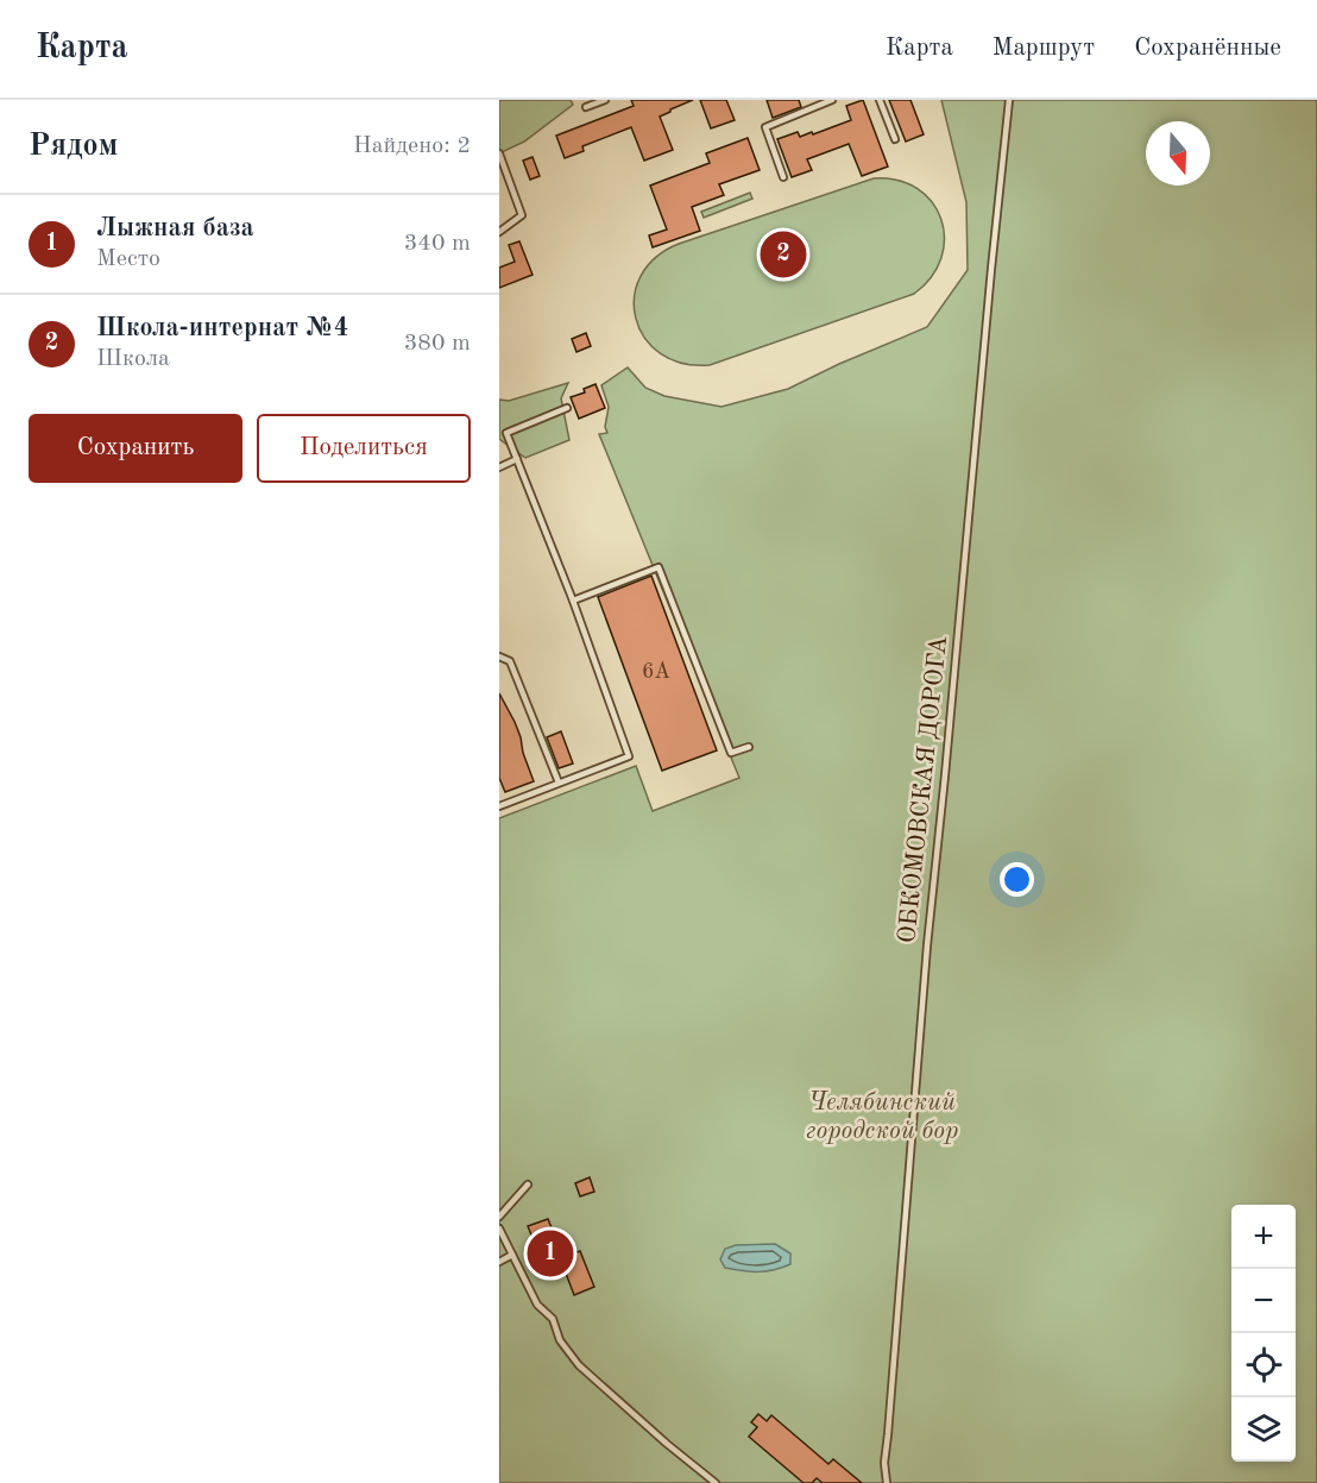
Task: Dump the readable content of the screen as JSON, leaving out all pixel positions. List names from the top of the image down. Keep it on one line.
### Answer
{"streets":{"lane":["ОБКОМОВСКАЯ ДОРОГА"]},"parks":["Челябинский городской бор"],"house_numbers":["6А"],"north":"bottom","page":{"header":"Карта","nav":["Карта","Маршрут","Сохранённые"],"heading":["Рядом","Найдено: 2"],"list":[{"mark":"1","name":"Лыжная база","note":"Место","value":"340 m"},{"mark":"2","name":"Школа-интернат №4","note":"Школа","value":"380 m"}],"pins":["2","1"],"buttons":["Сохранить","Поделиться"],"map_buttons":["+","−"]}}
